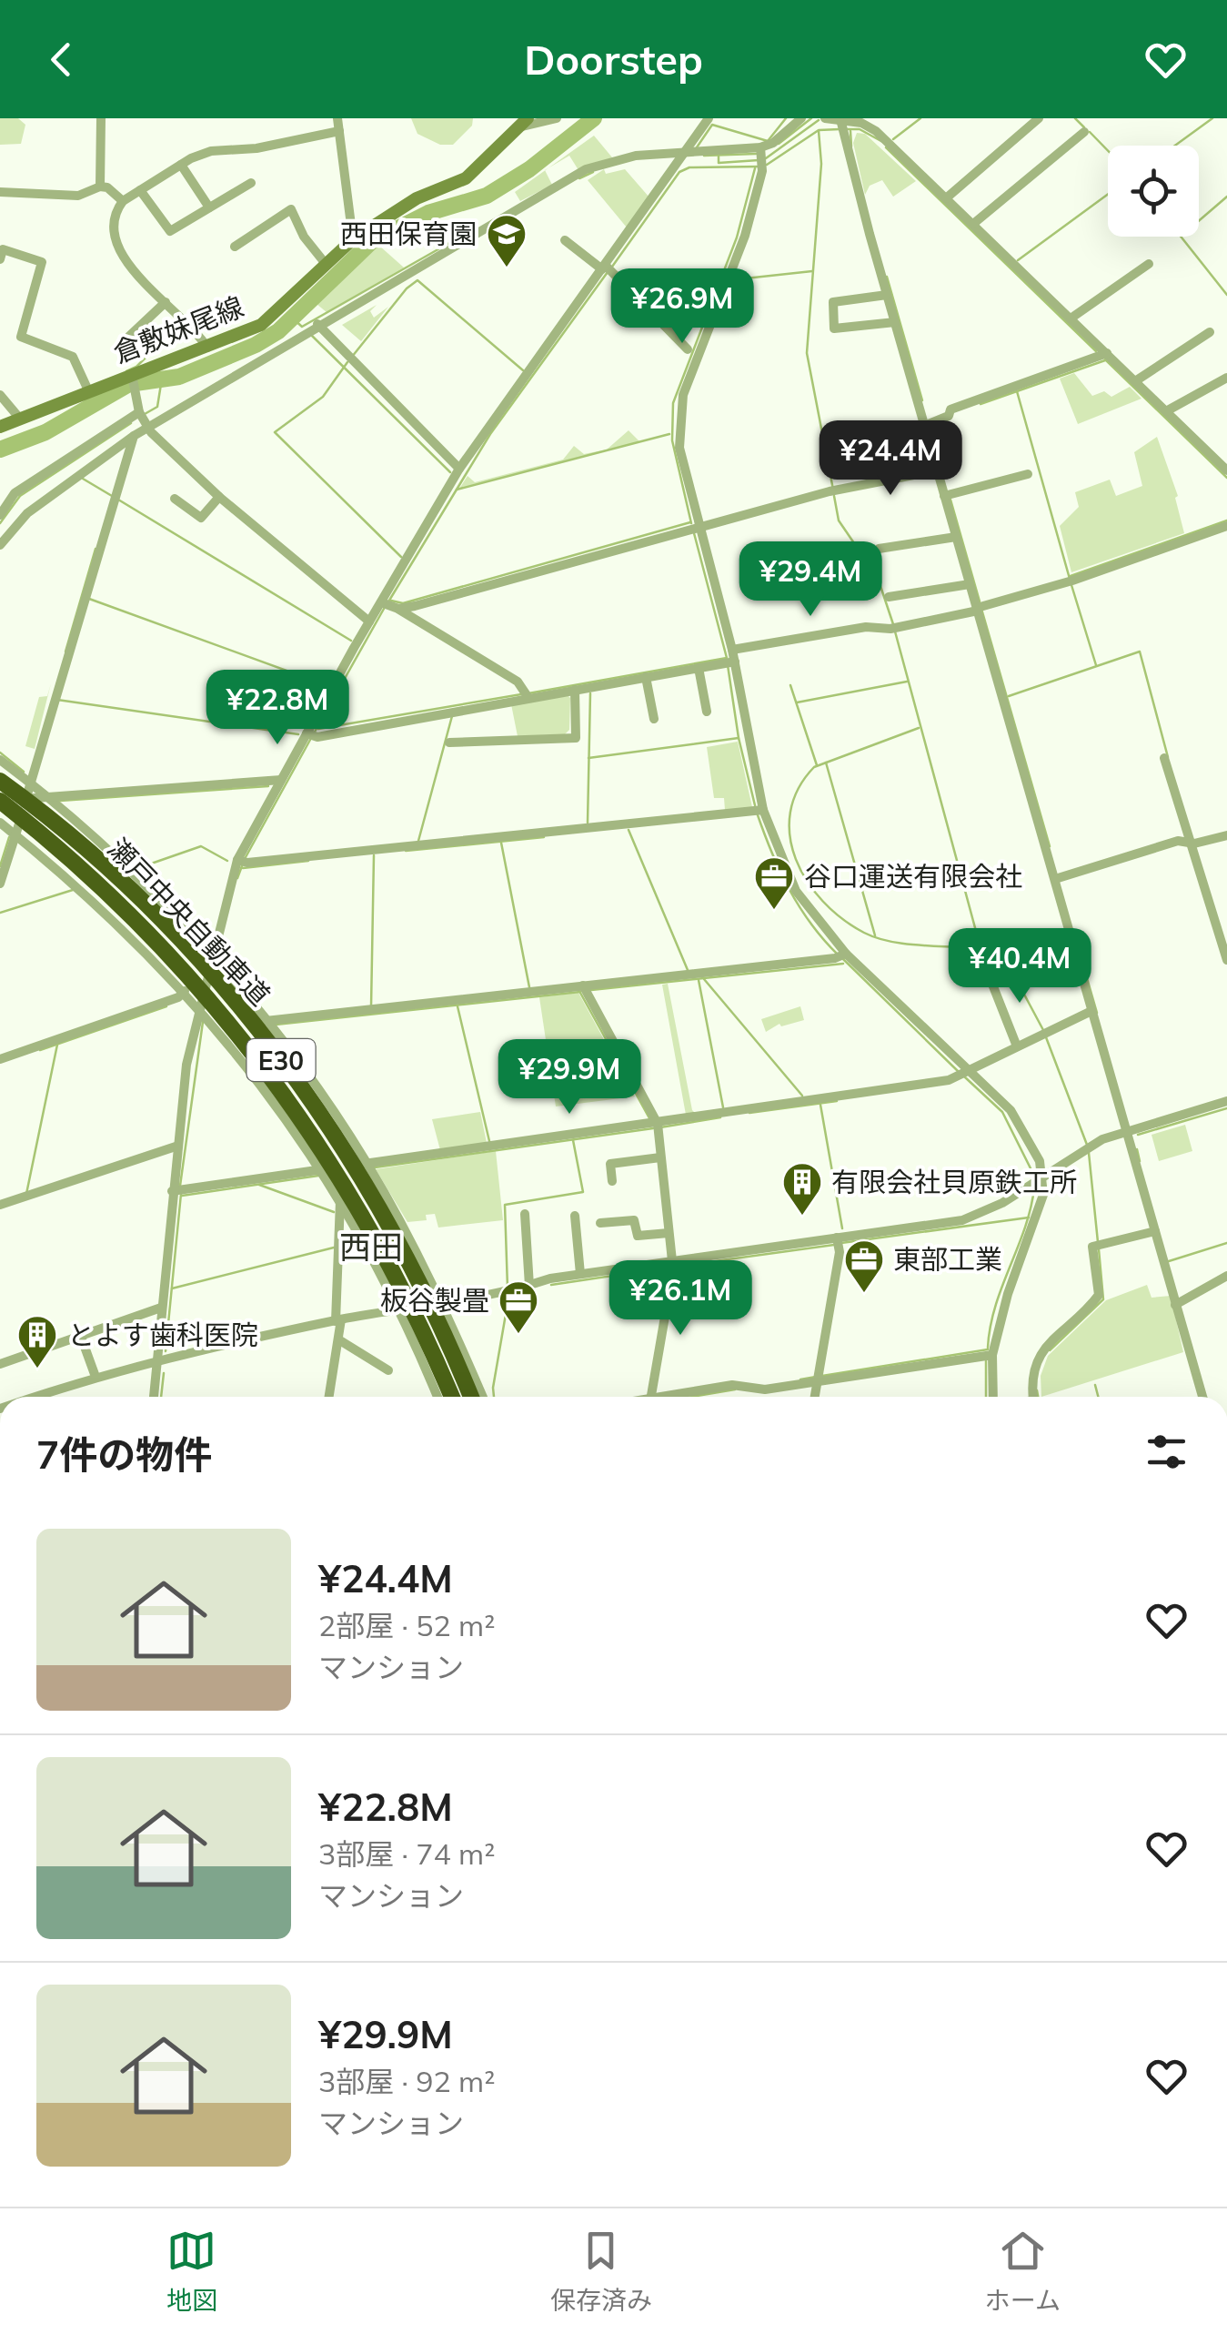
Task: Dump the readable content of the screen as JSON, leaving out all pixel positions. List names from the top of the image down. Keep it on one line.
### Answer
{"streets":{"highway":["瀬戸中央自動車道","E30"],"main road":["倉敷妹尾線"]},"districts":["西田"],"places":{"school or university":["西田保育園"],"office":["谷口運送有限会社","東部工業","板谷製畳"],"building":["有限会社貝原鉄工所","とよす歯科医院"]},"page":{"header":"Doorstep","price":["¥26.9M","¥24.4M","¥29.4M","¥22.8M","¥40.4M","¥29.9M","¥26.1M"],"heading":"7件の物件","list":[{"name":"¥24.4M","note":"2部屋 · 52 m² · マンション"},{"name":"¥22.8M","note":"3部屋 · 74 m² · マンション"},{"name":"¥29.9M","note":"3部屋 · 92 m² · マンション"}],"tabs":["地図","保存済み","ホーム"]}}
